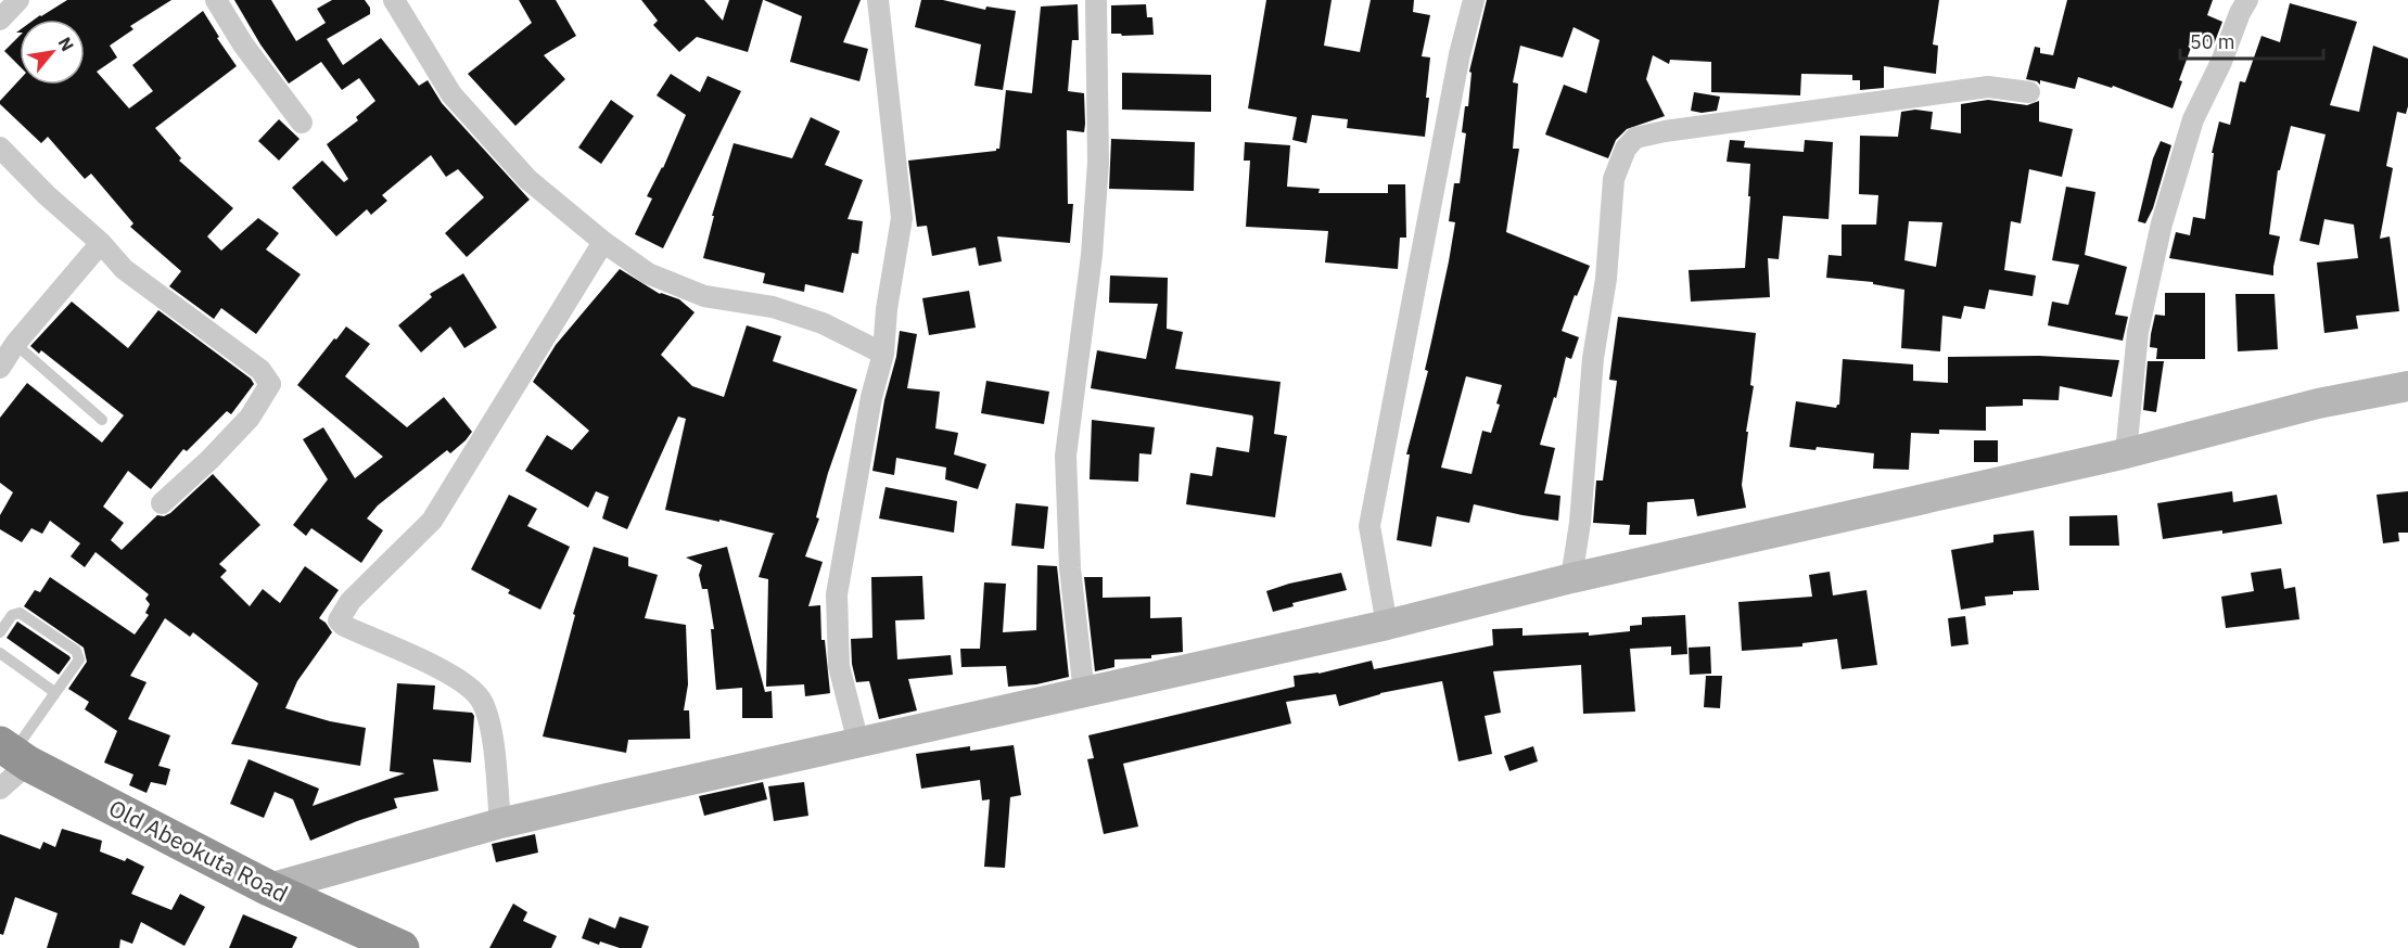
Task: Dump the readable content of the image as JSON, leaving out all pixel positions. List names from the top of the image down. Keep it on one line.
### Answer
{"streets":{"highway":["Old Abeokuta Road"]},"scale_bar":"50 m","north":"top right"}
